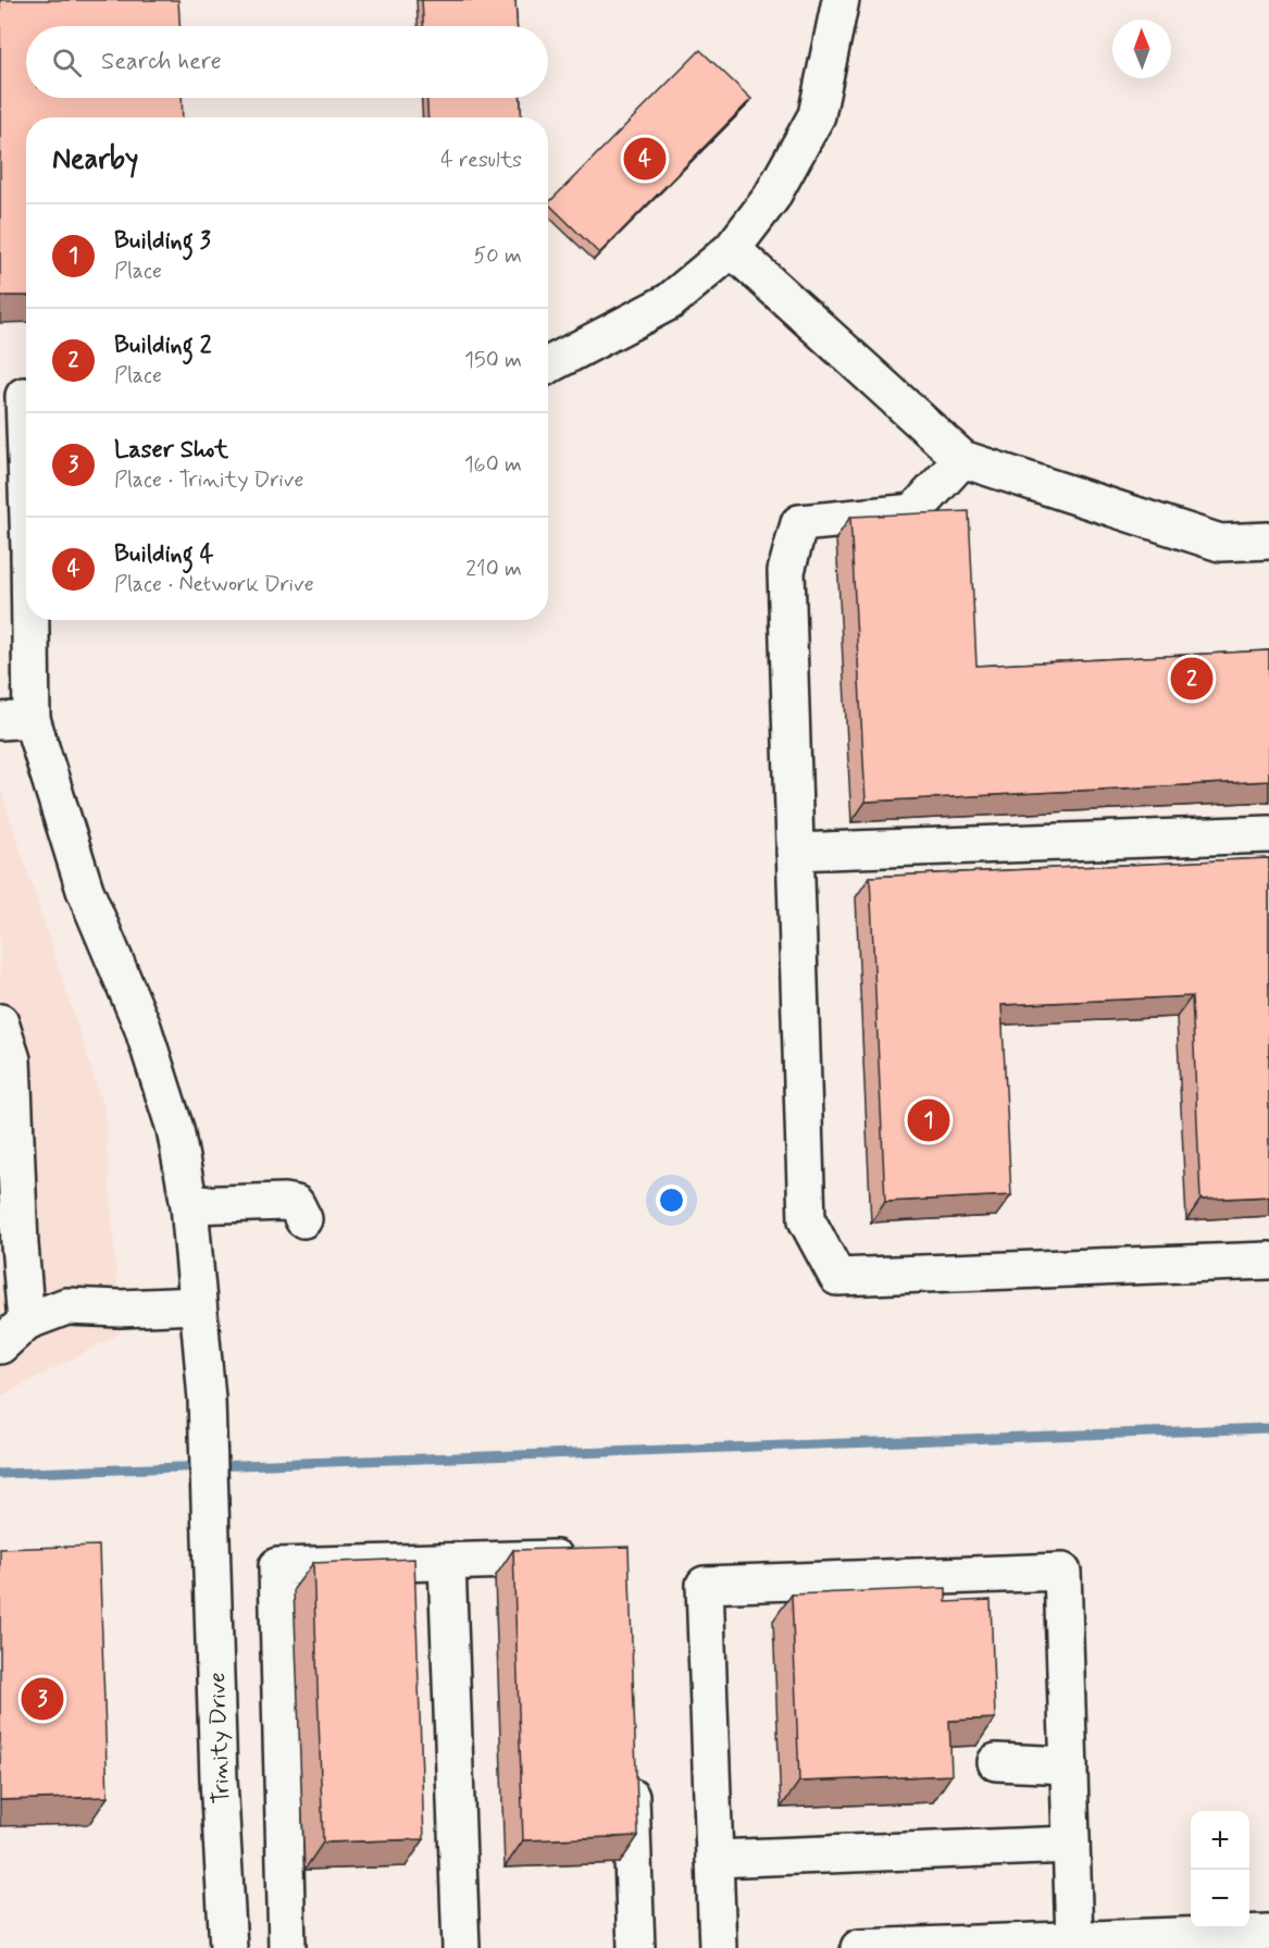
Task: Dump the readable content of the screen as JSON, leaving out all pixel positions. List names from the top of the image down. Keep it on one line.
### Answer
{"streets":{"street":["Trinity Drive"]},"north":"top","page":{"search":"Search here","heading":["Nearby","4 results"],"pins":["4","2","1","3"],"list":[{"mark":"1","name":"Building 3","note":"Place","value":"50 m"},{"mark":"2","name":"Building 2","note":"Place","value":"150 m"},{"mark":"3","name":"Laser Shot","note":"Place · Trinity Drive","value":"160 m"},{"mark":"4","name":"Building 4","note":"Place · Network Drive","value":"210 m"}],"map_buttons":["+","−"]}}
